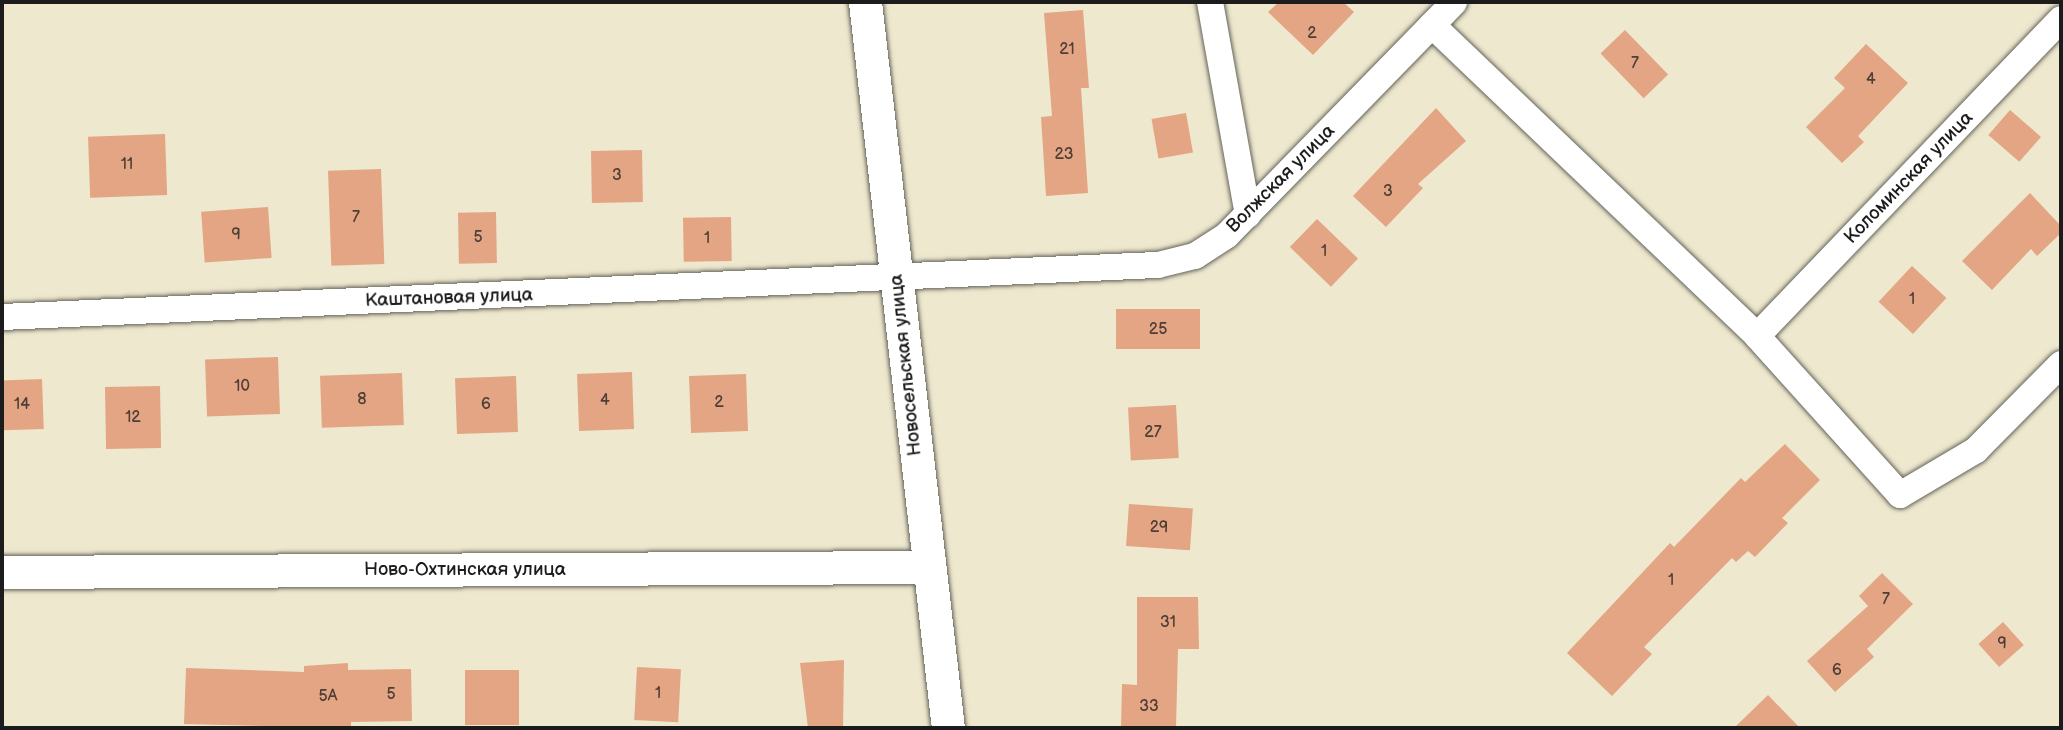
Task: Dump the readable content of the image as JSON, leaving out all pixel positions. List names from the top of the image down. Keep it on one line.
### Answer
{"streets":{"street":["Коломинская улица","Волжская улица","Каштановая улица","Новосельская улица","Ново-Охтинская улица"]},"crossings":[["Волжская улица","Каштановая улица"],["Волжская улица","Новосельская улица"],["Каштановая улица","Новосельская улица"],["Новосельская улица","Ново-Охтинская улица"]],"house_numbers":["2","21","7","4","23","11","3","3","7","9","5","1","1","1","25","10","8","4","2","14","6","12","27","29","1","7","31","9","6","1","5","5А","33"]}
